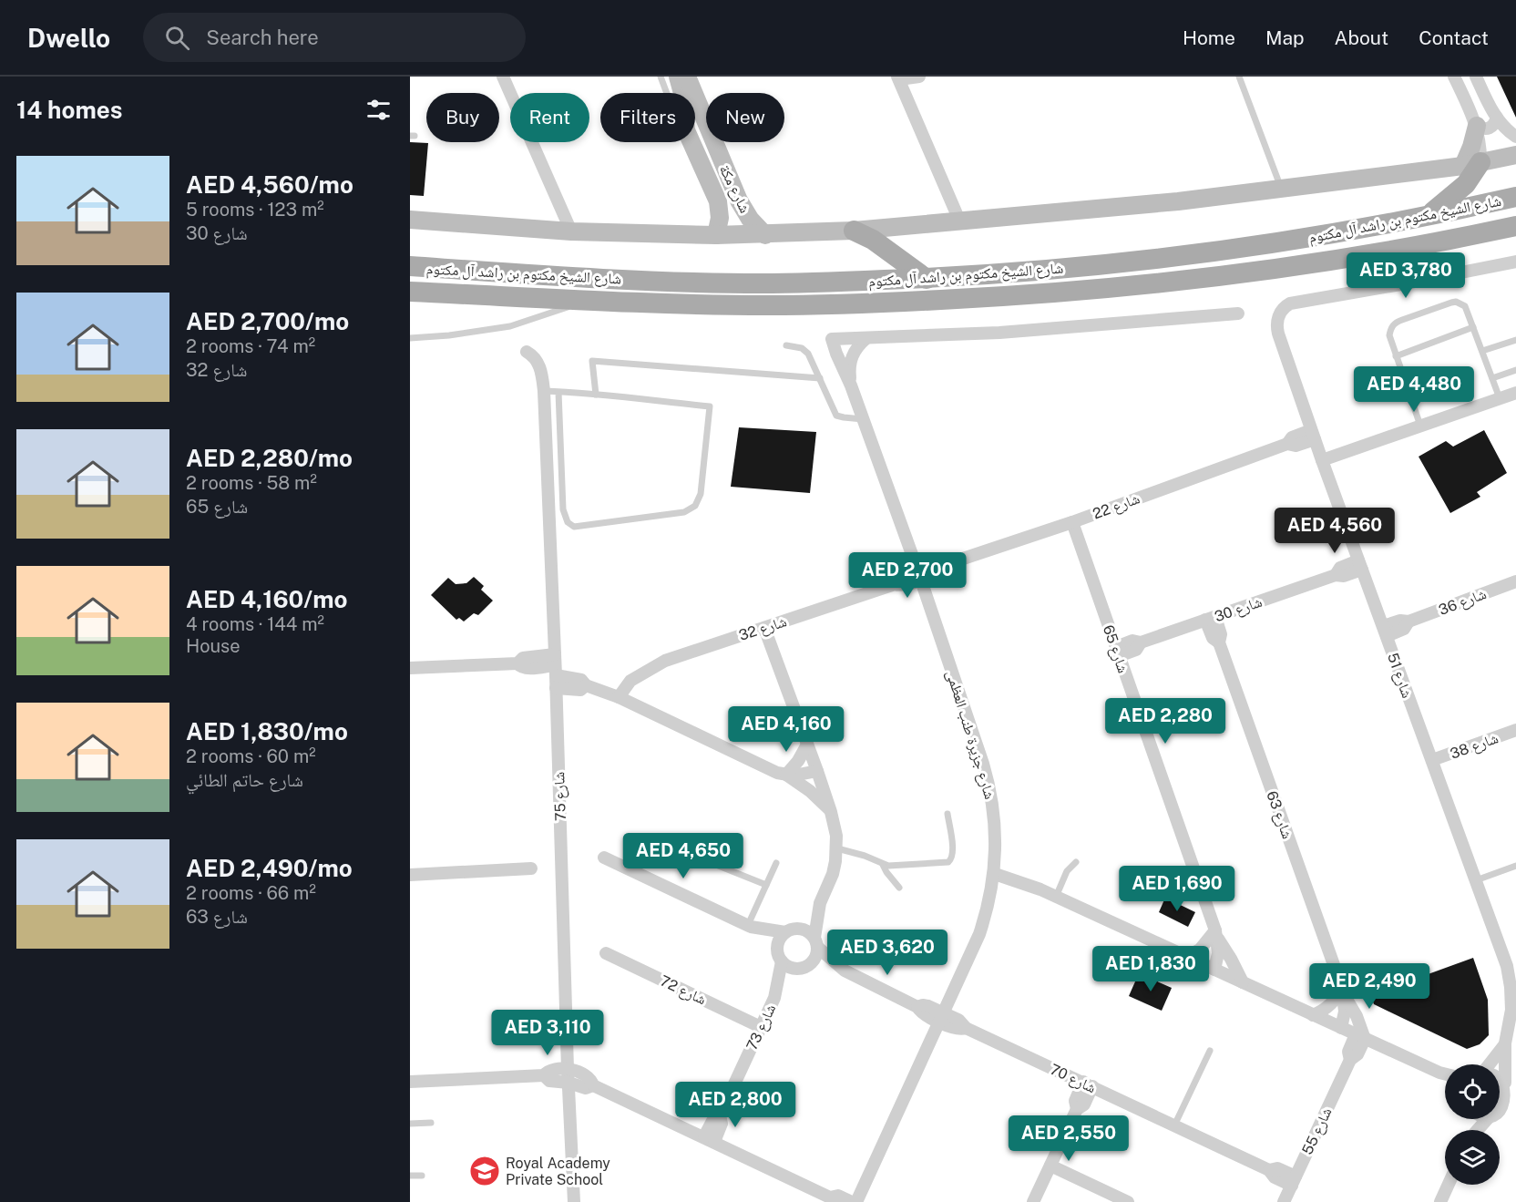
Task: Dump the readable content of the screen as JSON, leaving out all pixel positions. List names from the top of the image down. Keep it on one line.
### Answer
{"streets":{"main road":["شارع الشيخ مكتوم بن راشد آل مكتوم"],"street":["شارع مكة","شارع 22","شارع 36","شارع 30","شارع 32","شارع 65","شارع 51","شارع جزيرة طنب العظمى","شارع 38","شارع 75","شارع 63","شارع 72","شارع 73","شارع 70","شارع 55"]},"crossings":[["شارع 22","شارع 32"],["شارع 22","شارع 65"],["شارع 22","شارع 51"],["شارع 22","شارع جزيرة طنب العظمى"],["شارع 36","شارع 51"],["شارع 30","شارع 65"],["شارع 30","شارع 51"],["شارع 30","شارع 63"],["شارع 32","شارع جزيرة طنب العظمى"],["شارع 51","شارع 38"],["شارع جزيرة طنب العظمى","شارع 70"],["شارع 63","شارع 55"],["شارع 72","شارع 73"],["شارع 73","شارع 70"],["شارع 70","شارع 55"]],"places":{"school or university":["Royal Academy Private School"]},"page":{"header":"Dwello","search":"Search here","nav":["Home","Map","About","Contact"],"heading":"14 homes","chip":["Buy","Rent","Filters","New"],"list":[{"name":"AED 4,560/mo","note":"5 rooms · 123 m² · شارع 30"},{"name":"AED 2,700/mo","note":"2 rooms · 74 m² · شارع 32"},{"name":"AED 2,280/mo","note":"2 rooms · 58 m² · شارع 65"},{"name":"AED 4,160/mo","note":"4 rooms · 144 m² · House"},{"name":"AED 1,830/mo","note":"2 rooms · 60 m² · شارع حاتم الطائي"},{"name":"AED 2,490/mo","note":"2 rooms · 66 m² · شارع 63"}],"price":["AED 3,780","AED 4,480","AED 4,560","AED 2,700","AED 2,280","AED 4,160","AED 4,650","AED 1,690","AED 3,620","AED 1,830","AED 2,490","AED 3,110","AED 2,800","AED 2,550"]}}
